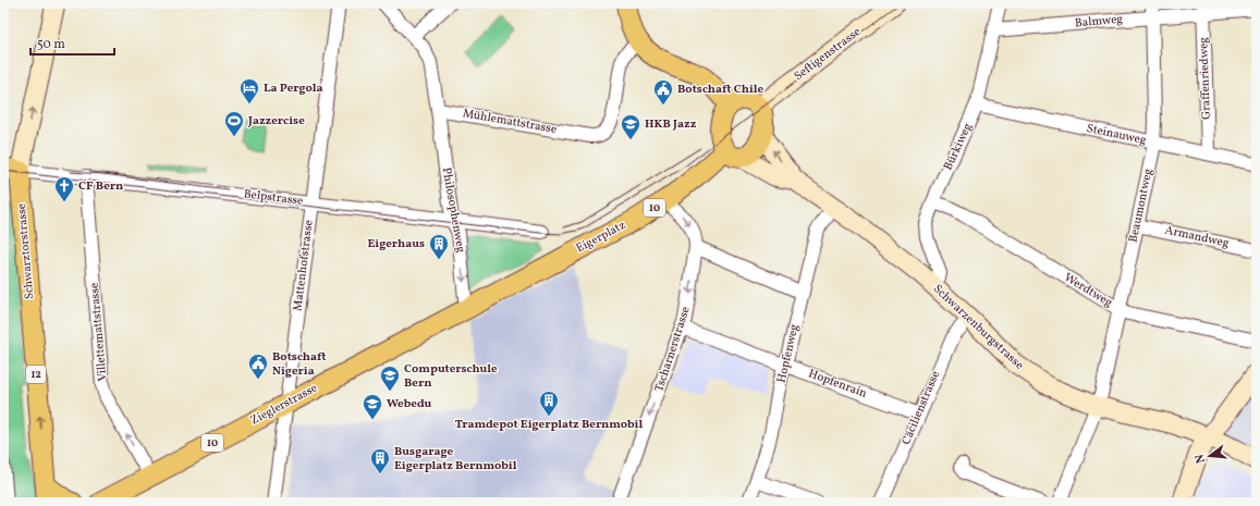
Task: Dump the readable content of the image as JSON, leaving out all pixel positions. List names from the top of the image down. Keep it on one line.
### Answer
{"streets":{"main road":["Seftigenstrasse","10","Eigerplatz","Schwarztorstrasse","Schwarzenburgstrasse","12","Zieglerstrasse"],"street":["Balmweg","Graffenriedweg","Mühlemattstrasse","Steinauweg","Bürkiweg","Belpstrasse","Beaumontweg","Philosophenweg","Armandweg","Mattenhofstrasse","Werdtweg","Villettemattstrasse","Tscharnerstrasse","Hopfenweg","Hopfenrain","Cäcilienstrasse"]},"crossings":[["Balmweg","Graffenriedweg"],["Balmweg","Bürkiweg"],["Balmweg","Beaumontweg"],["Seftigenstrasse","Eigerplatz"],["Seftigenstrasse","Schwarzenburgstrasse"],["Graffenriedweg","Steinauweg"],["Mühlemattstrasse","Philosophenweg"],["Steinauweg","Bürkiweg"],["Steinauweg","Beaumontweg"],["Bürkiweg","Werdtweg"],["Bürkiweg","Schwarzenburgstrasse"],["Belpstrasse","Philosophenweg"],["Belpstrasse","Schwarztorstrasse"],["Belpstrasse","Mattenhofstrasse"],["Belpstrasse","Villettemattstrasse"],["Beaumontweg","Armandweg"],["Beaumontweg","Werdtweg"],["Beaumontweg","Schwarzenburgstrasse"],["Philosophenweg","Zieglerstrasse"],["Eigerplatz","Schwarzenburgstrasse"],["Eigerplatz","Tscharnerstrasse"],["Eigerplatz","Zieglerstrasse"],["Mattenhofstrasse","Zieglerstrasse"],["Schwarzenburgstrasse","Hopfenweg"],["Schwarzenburgstrasse","Cäcilienstrasse"],["Villettemattstrasse","Zieglerstrasse"],["Tscharnerstrasse","Hopfenrain"],["Hopfenweg","Hopfenrain"],["Hopfenrain","Cäcilienstrasse"]],"one_way":["Philosophenweg","Schwarztorstrasse","Villettemattstrasse","Tscharnerstrasse"],"places":{"hotel":["La Pergola"],"public building":["Botschaft Chile","Botschaft Nigeria"],"sports":["Jazzercise"],"school or university":["HKB Jazz","Computerschule Bern","Webedu"],"church":["CF Bern"],"building":["Eigerhaus","Tramdepot Eigerplatz Bernmobil","Busgarage Eigerplatz Bernmobil"]},"scale_bar":"50 m","north":"left"}
